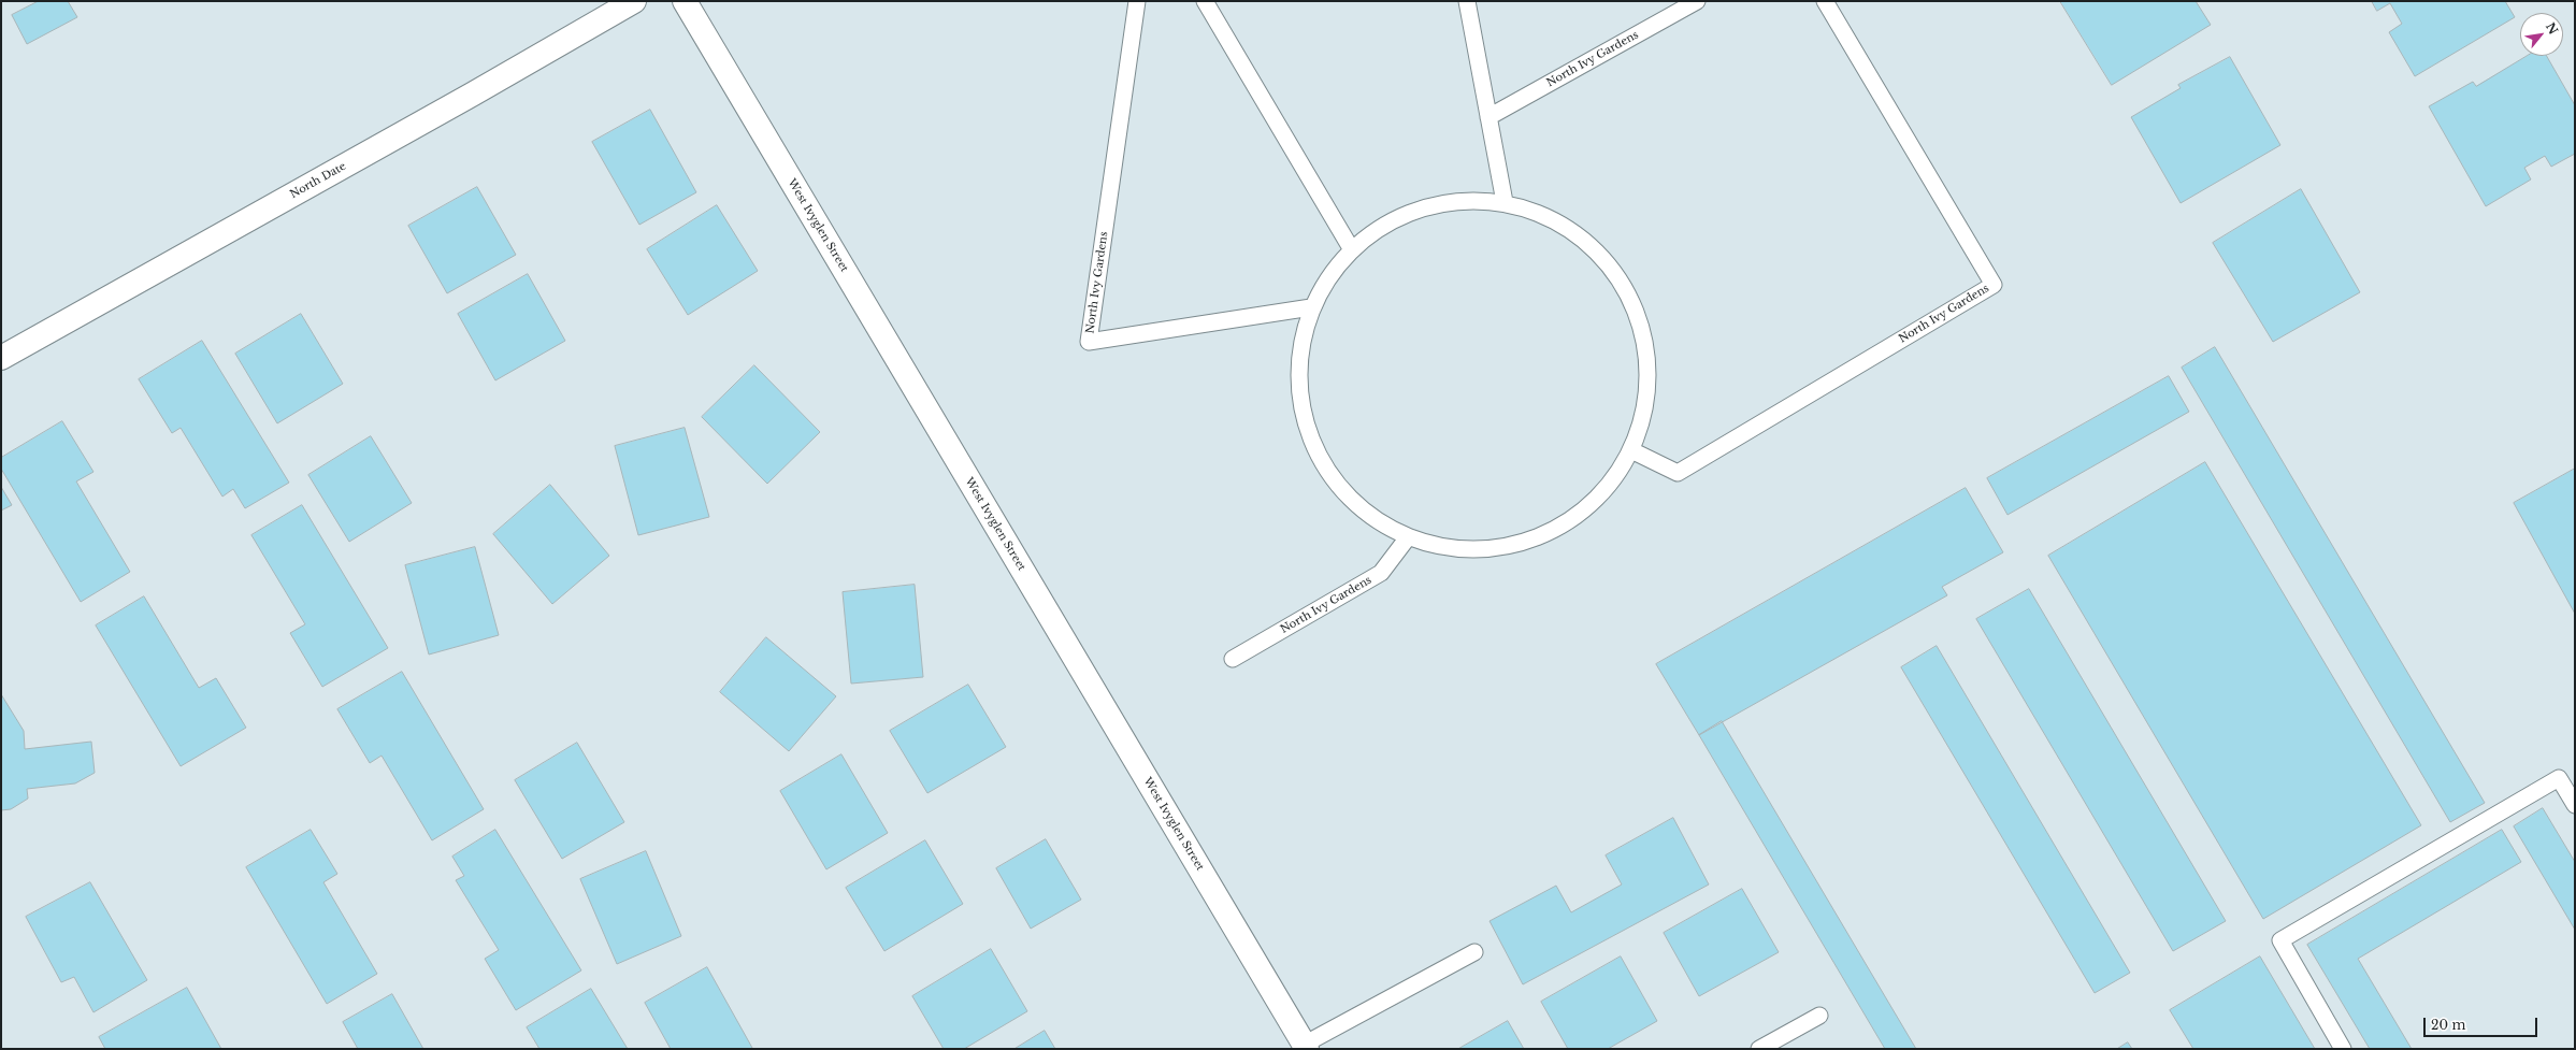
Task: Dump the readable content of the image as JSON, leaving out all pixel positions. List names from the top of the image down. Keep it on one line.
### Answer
{"streets":{"street":["North Date","West Ivyglen Street"],"lane":["North Ivy Gardens"]},"scale_bar":"20 m","north":"top right"}
